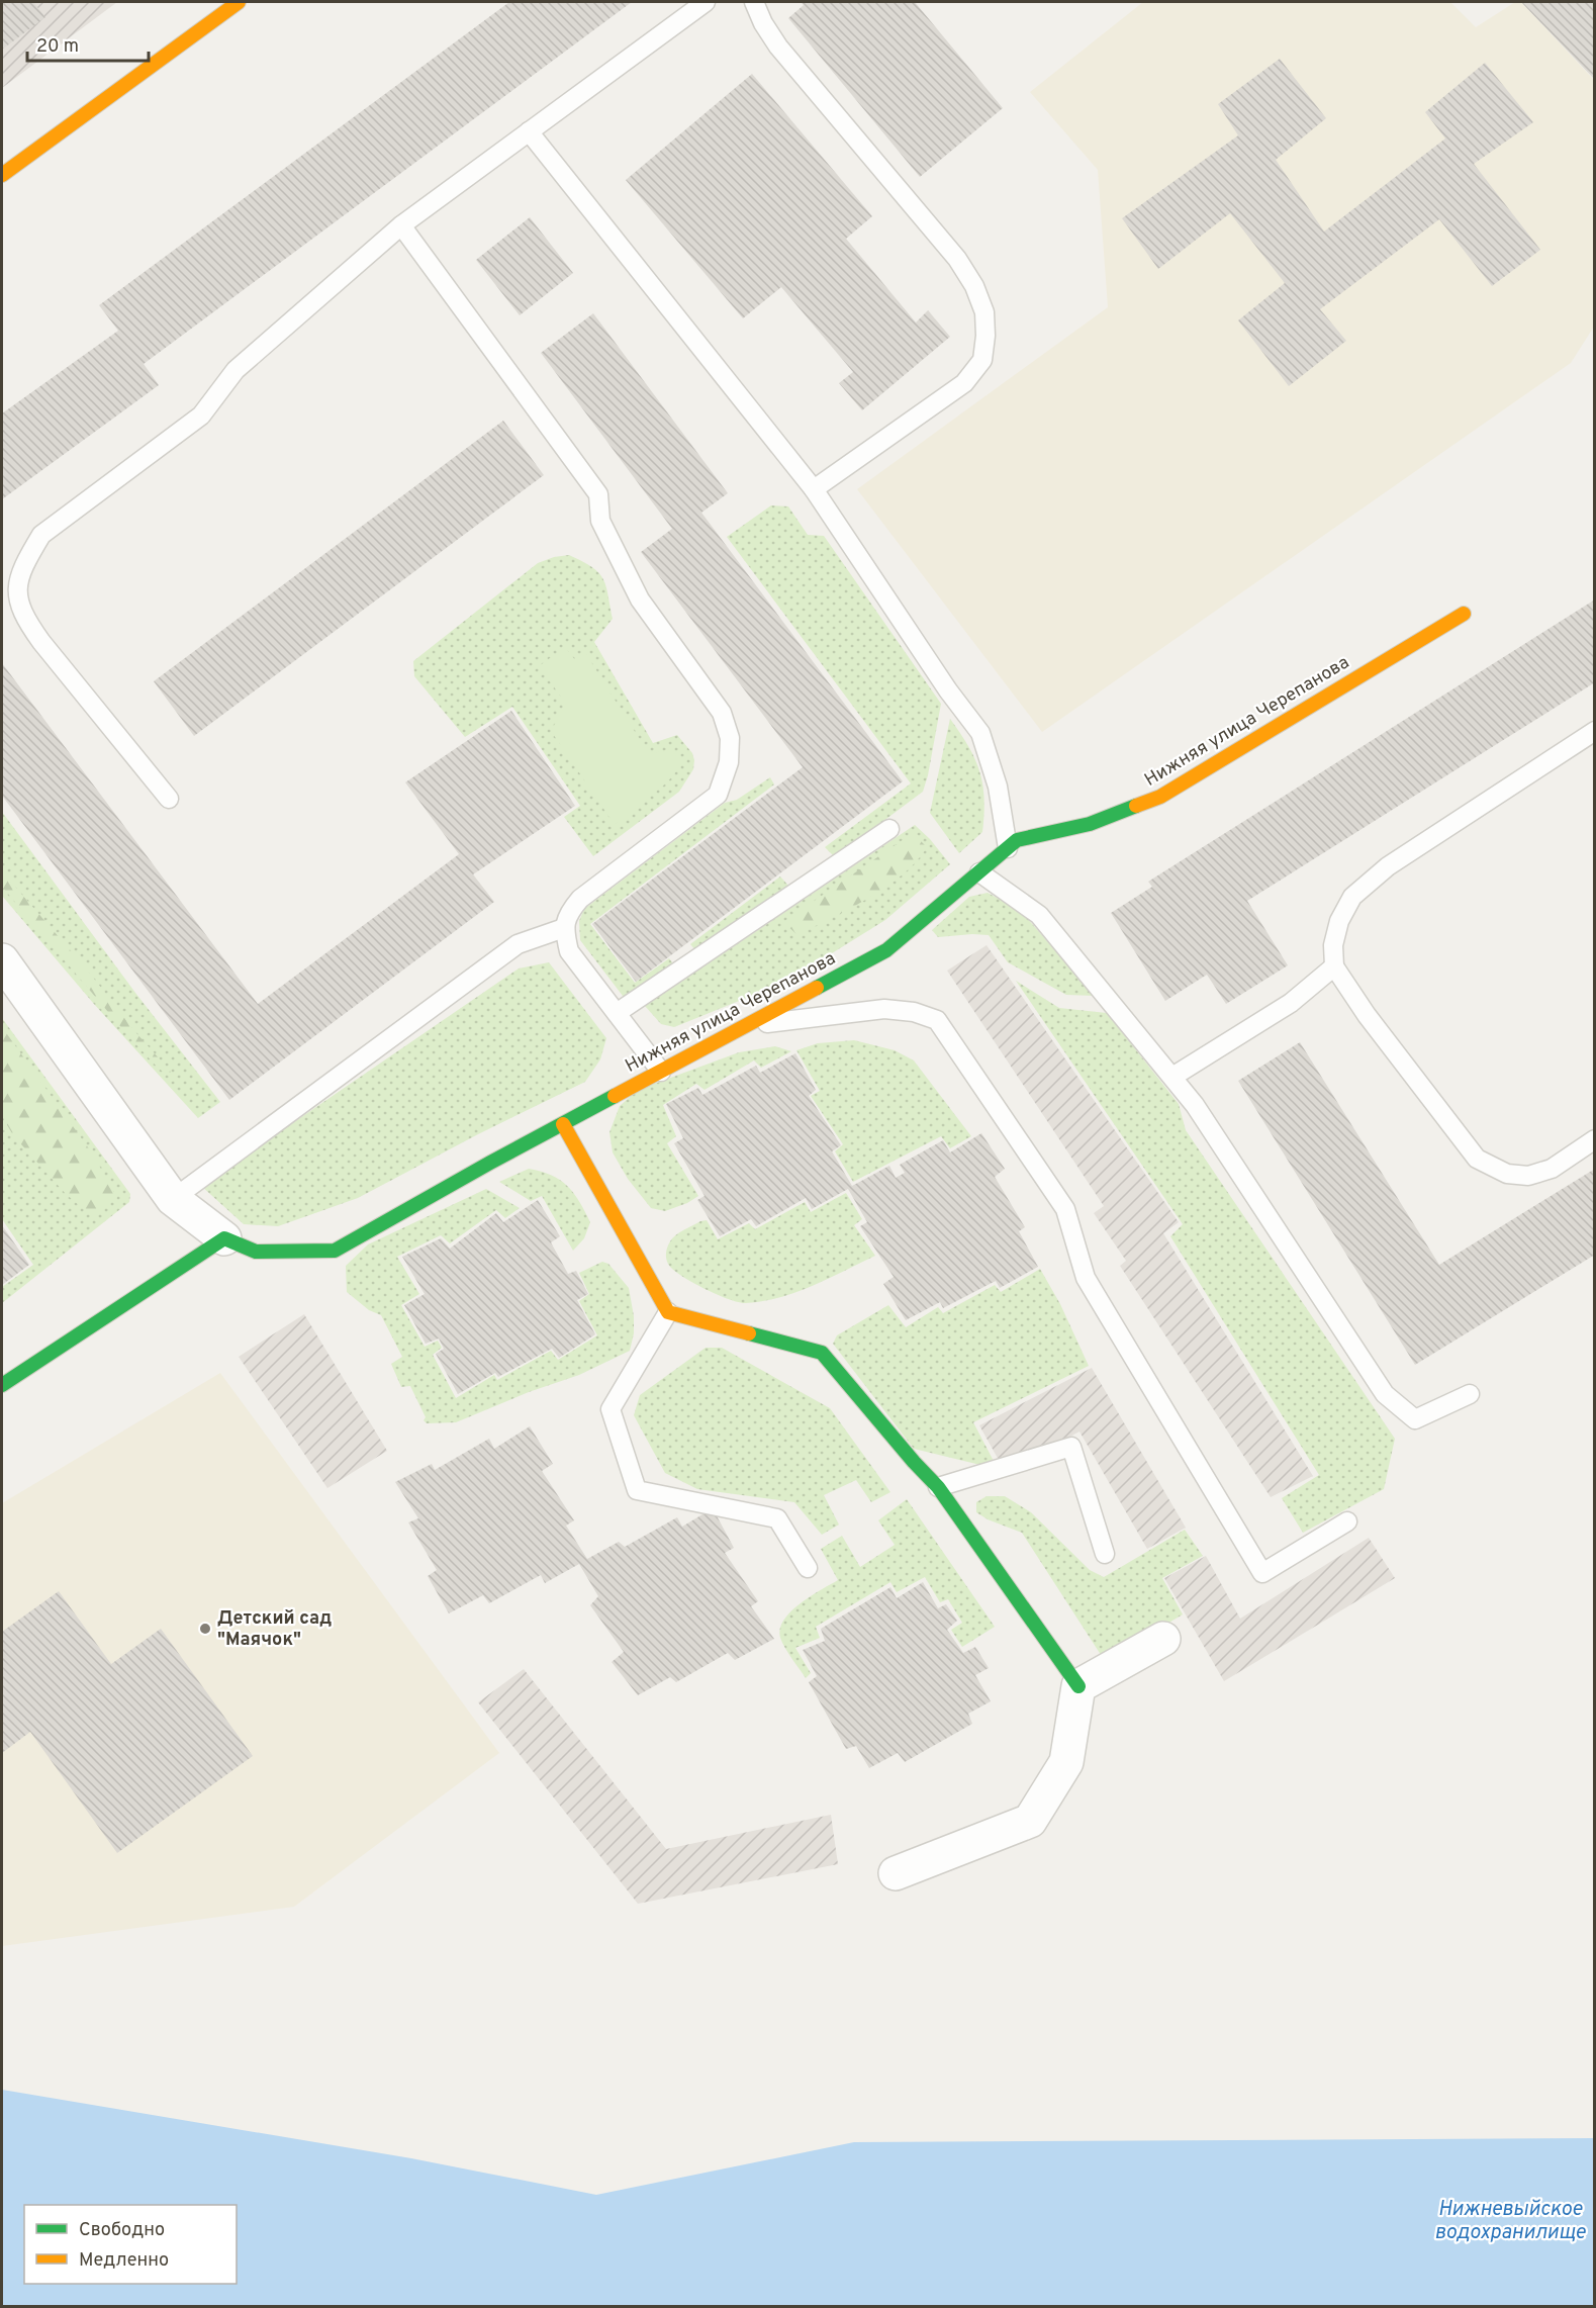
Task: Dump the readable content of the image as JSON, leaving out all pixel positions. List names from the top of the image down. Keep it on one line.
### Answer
{"streets":{"street":["Нижняя улица Черепанова"]},"water":["Нижневыйское водохранилище"],"places":["Детский сад \"Маячок\""],"legend":["Свободно","Медленно"],"scale_bar":"20 m"}
